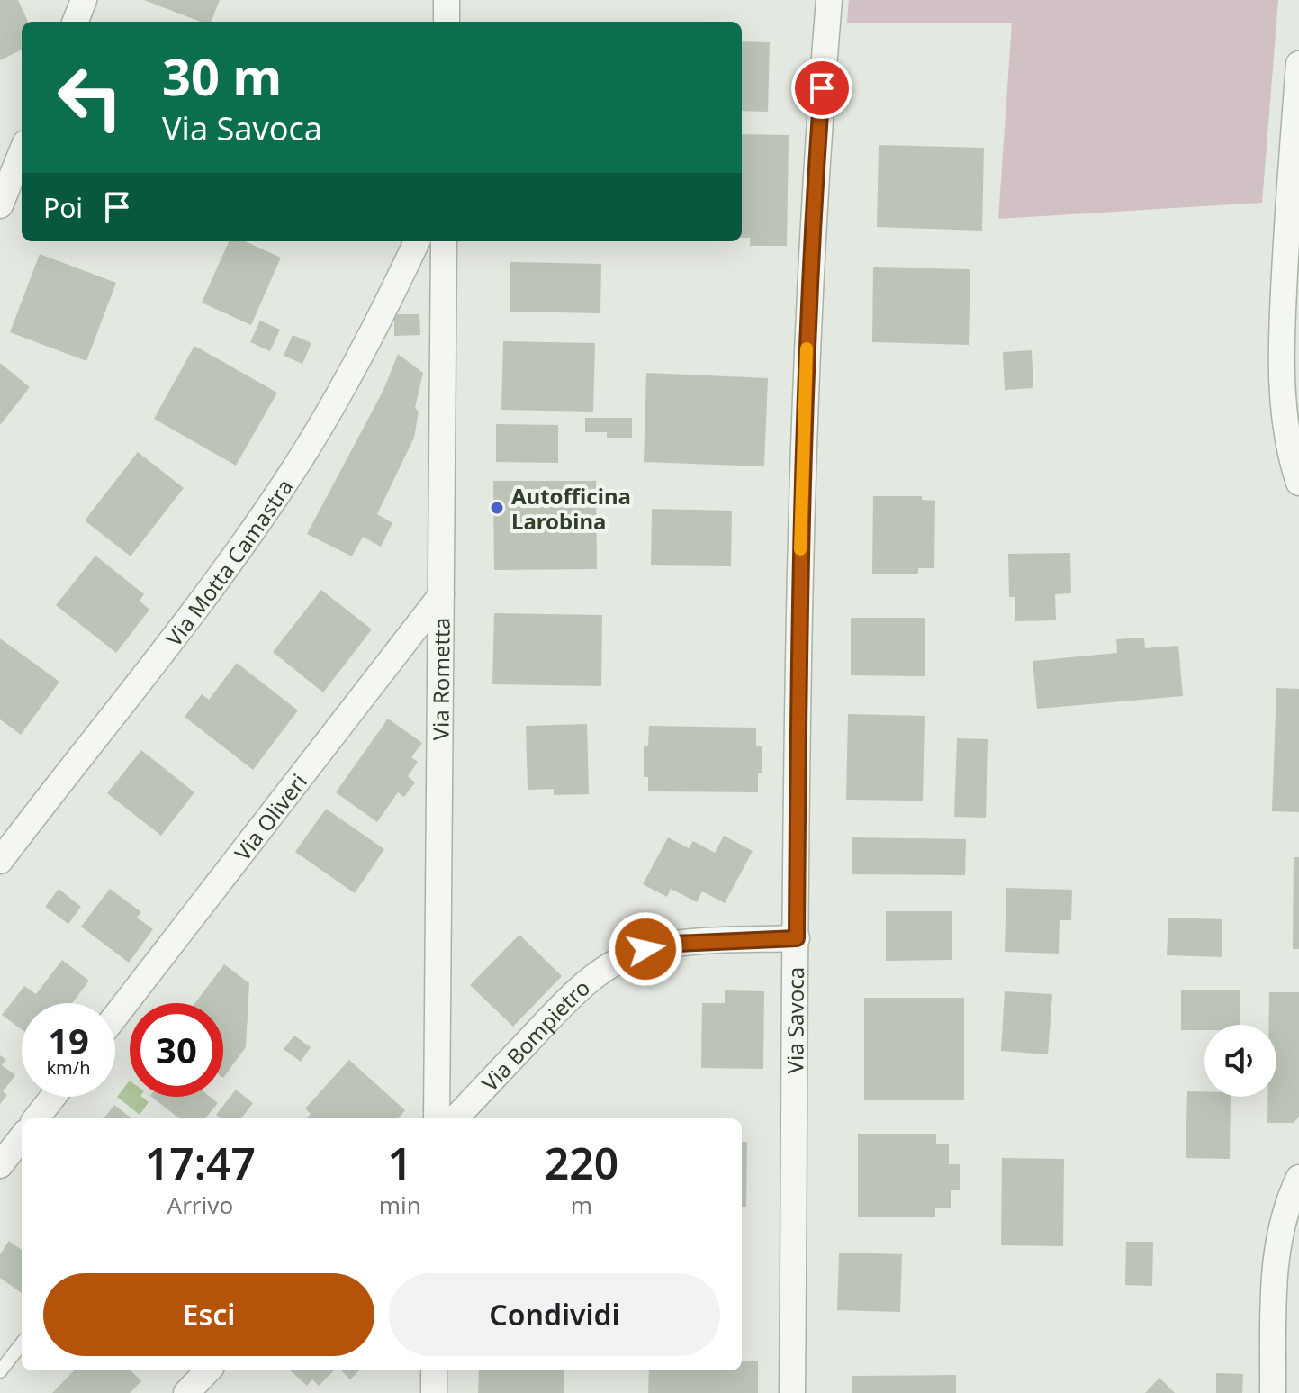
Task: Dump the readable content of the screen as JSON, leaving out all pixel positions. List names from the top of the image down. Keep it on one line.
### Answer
{"streets":{"street":["Via Motta Camastra","Via Rometta","Via Oliveri","Via Savoca","Via Bompietro"]},"crossings":[["Via Rometta","Via Oliveri"],["Via Savoca","Via Bompietro"]],"places":["Autofficina Larobina"],"page":{"turn":["30 m","Via Savoca"],"then":"Poi","speed":"19 km/h","limit":"30","eta":["17:47","Arrivo","1","min","220","m"],"buttons":["Esci","Condividi"]}}
